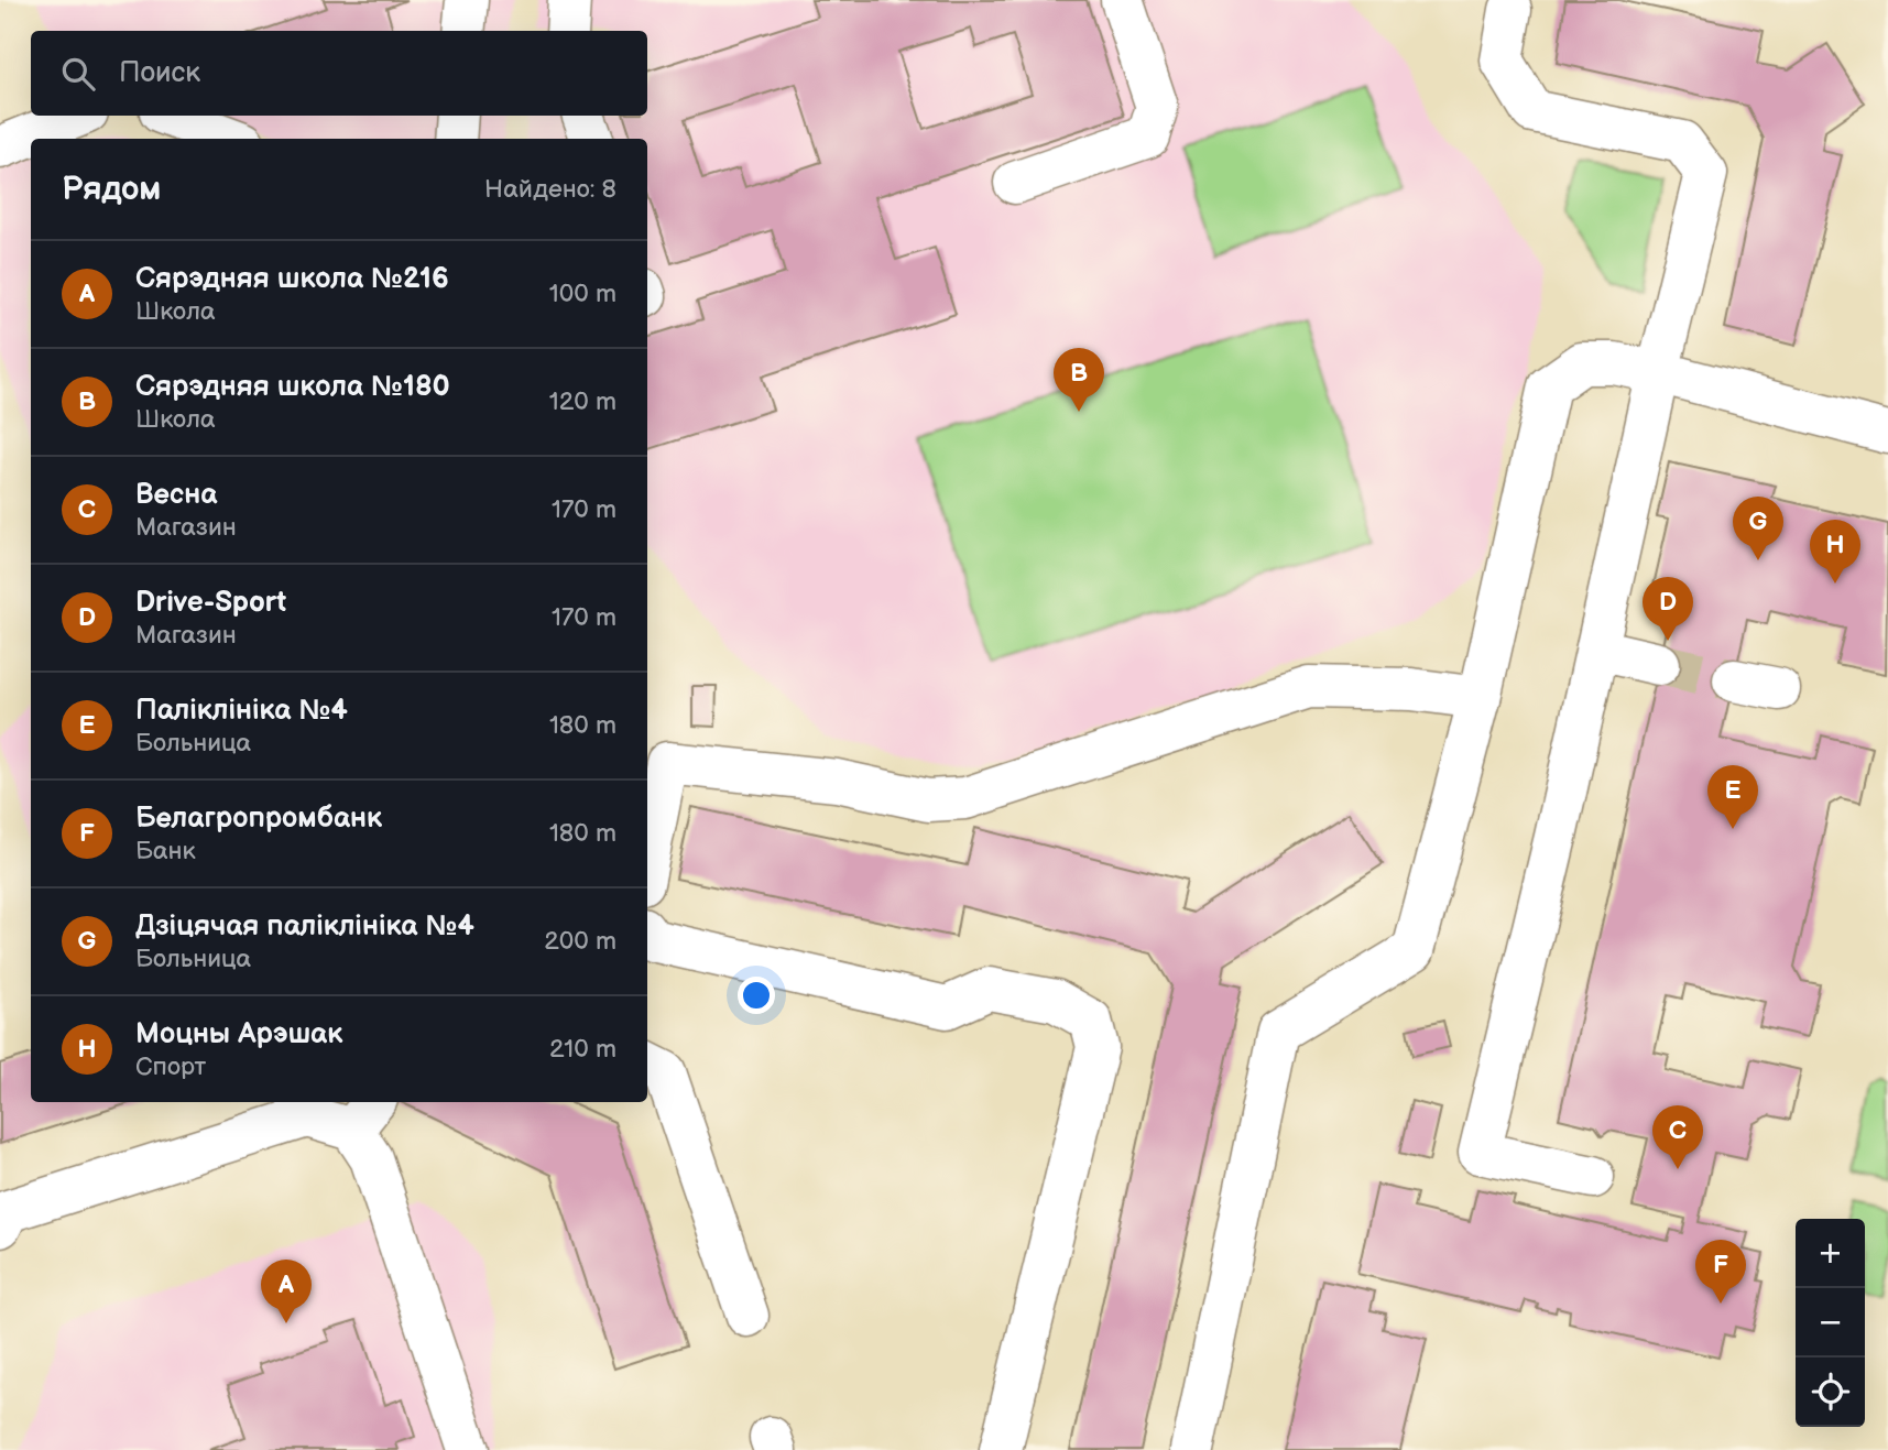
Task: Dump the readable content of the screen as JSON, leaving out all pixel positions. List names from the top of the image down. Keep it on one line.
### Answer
{"page":{"search":"Поиск","heading":["Рядом","Найдено: 8"],"list":[{"mark":"A","name":"Сярэдняя школа №216","note":"Школа","value":"100 m"},{"mark":"B","name":"Сярэдняя школа №180","note":"Школа","value":"120 m"},{"mark":"C","name":"Весна","note":"Магазин","value":"170 m"},{"mark":"D","name":"Drive-Sport","note":"Магазин","value":"170 m"},{"mark":"E","name":"Паліклініка №4","note":"Больница","value":"180 m"},{"mark":"F","name":"Белагропромбанк","note":"Банк","value":"180 m"},{"mark":"G","name":"Дзіцячая паліклініка №4","note":"Больница","value":"200 m"},{"mark":"H","name":"Моцны Арэшак","note":"Спорт","value":"210 m"}],"pins":["B","G","H","D","E","C","F","A"],"map_buttons":["+","−"]}}
